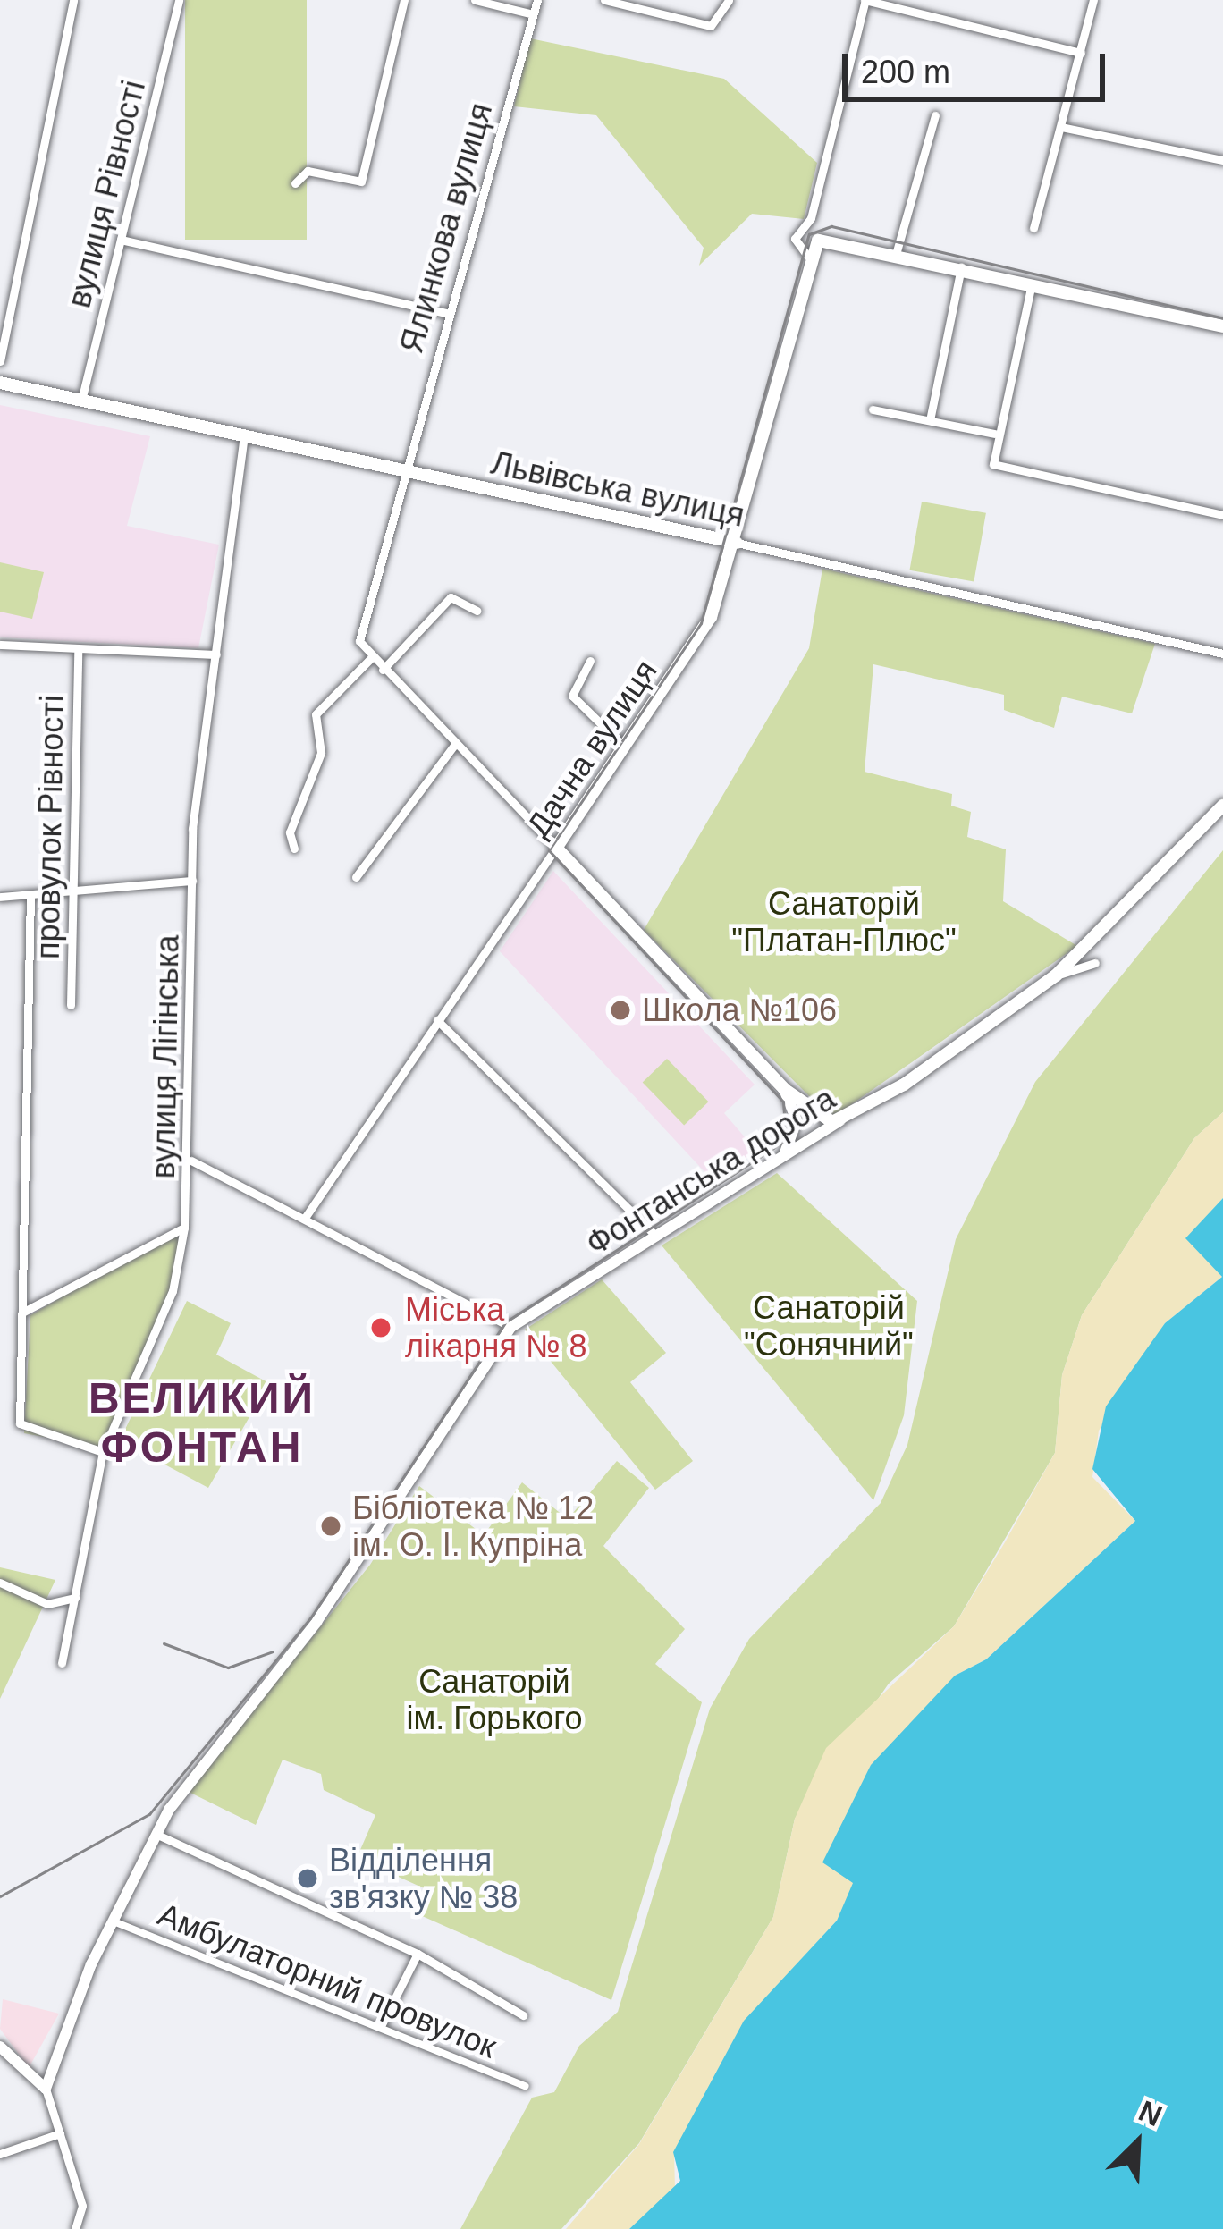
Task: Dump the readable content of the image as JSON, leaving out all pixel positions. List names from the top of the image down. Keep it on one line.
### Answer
{"streets":{"main road":["Львівська вулиця","Дачна вулиця","Фонтанська дорога"],"street":["вулиця Рівності","Ялинкова вулиця","провулок Рівності","вулиця Лігінська","Амбулаторний провулок"]},"crossings":[["вулиця Рівності","Львівська вулиця"],["Ялинкова вулиця","Львівська вулиця"],["Львівська вулиця","Дачна вулиця"],["Львівська вулиця","вулиця Лігінська"],["Фонтанська дорога","Амбулаторний провулок"]],"districts":["ВЕЛИКИЙ ФОНТАН"],"parks":["Санаторій \"Платан-Плюс\"","Санаторій \"Сонячний\"","Cанаторій ім. Горького"],"places":["Школа №106","Міська лікарня № 8","Бібліотека № 12 ім. О. І. Купріна","Відділення зв'язку № 38"],"scale_bar":"200 m","north":"top right"}
